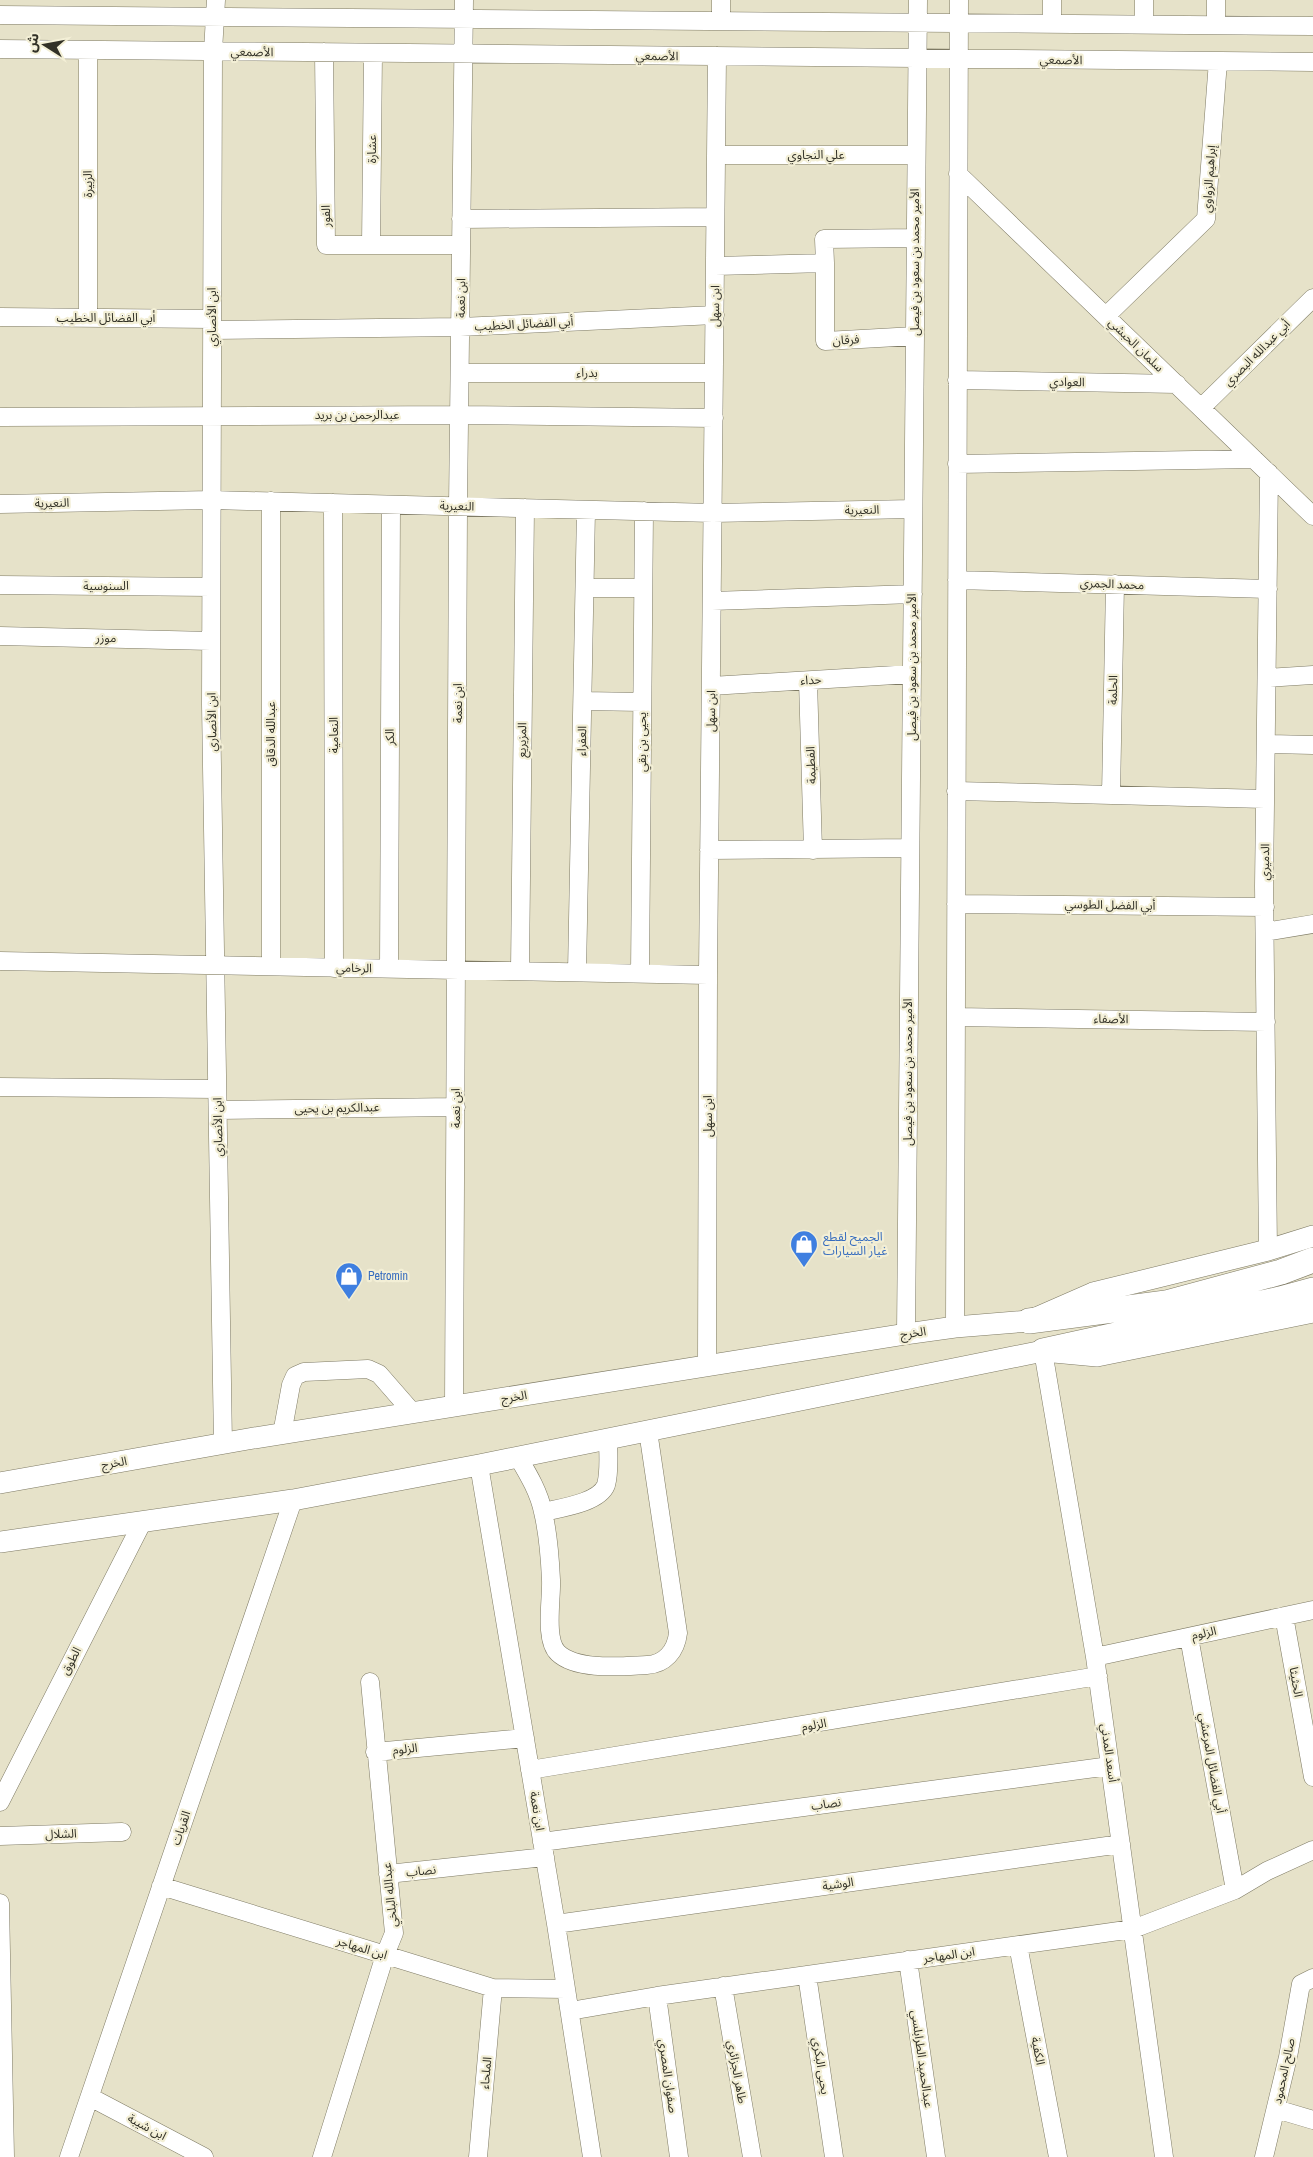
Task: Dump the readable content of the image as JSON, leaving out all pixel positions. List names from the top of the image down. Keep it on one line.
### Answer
{"streets":{"main road":["الخرج"],"street":["الأصمعي","عشارة","علي النجاوي","إبراهيم الزواوي","الزبيرة","الفور","الأمير محمد بن سعود بن فيصل","ابن نعمة","ابن سهل","ابن الأنصاري","أبي الفضائل الخطيب","فرقان","سلمان الحبشي","أبي عبدالله البصري","بدراء","العوادي","عبدالرحمن بن بريد","النعيرية","محمد الجمري","السنوسية","موزر","حداء","الحلمة","عبدالله الدقاق","النعامية","الكر","المزيريع","العفراء","يحيى بن بقي","الفطيمة","الدميري","أبي الفضل الطوسي","الرخامي","الأصفاء","عبدالكريم بن يحيى","الزلوم","الطوق","الحثيثا","أسعد المدني","أبي الفضائل المرعشي","نصاب","القريات","الشلال","الوشية","عبدالله البلخي","ابن المهاجر","الكفية","عبدالحميد الطرابلسي","يحيى البكري","صالح المحمود","طاهر الجزائري","الملحاء","صفوان المصري","ابن شيبة"]},"crossings":[["الأصمعي","عشارة"],["الأصمعي","إبراهيم الزواوي"],["الأصمعي","الزبيرة"],["الأصمعي","الفور"],["الأصمعي","الأمير محمد بن سعود بن فيصل"],["الأصمعي","ابن نعمة"],["الأصمعي","ابن سهل"],["الأصمعي","ابن الأنصاري"],["عشارة","الفور"],["علي النجاوي","الأمير محمد بن سعود بن فيصل"],["علي النجاوي","ابن سهل"],["إبراهيم الزواوي","سلمان الحبشي"],["الزبيرة","أبي الفضائل الخطيب"],["الفور","ابن نعمة"],["الأمير محمد بن سعود بن فيصل","فرقان"],["الأمير محمد بن سعود بن فيصل","النعيرية"],["الأمير محمد بن سعود بن فيصل","حداء"],["الأمير محمد بن سعود بن فيصل","الخرج"],["ابن نعمة","أبي الفضائل الخطيب"],["ابن نعمة","بدراء"],["ابن نعمة","عبدالرحمن بن بريد"],["ابن نعمة","النعيرية"],["ابن نعمة","الرخامي"],["ابن نعمة","عبدالكريم بن يحيى"],["ابن نعمة","الخرج"],["ابن نعمة","الزلوم"],["ابن نعمة","نصاب"],["ابن نعمة","الوشية"],["ابن نعمة","ابن المهاجر"],["ابن سهل","أبي الفضائل الخطيب"],["ابن سهل","بدراء"],["ابن سهل","عبدالرحمن بن بريد"],["ابن سهل","النعيرية"],["ابن سهل","حداء"],["ابن سهل","الرخامي"],["ابن سهل","الخرج"],["ابن الأنصاري","أبي الفضائل الخطيب"],["ابن الأنصاري","عبدالرحمن بن بريد"],["ابن الأنصاري","النعيرية"],["ابن الأنصاري","السنوسية"],["ابن الأنصاري","موزر"],["ابن الأنصاري","الرخامي"],["ابن الأنصاري","عبدالكريم بن يحيى"],["ابن الأنصاري","الخرج"],["سلمان الحبشي","أبي عبدالله البصري"],["سلمان الحبشي","العوادي"],["سلمان الحبشي","الدميري"],["النعيرية","عبدالله الدقاق"],["النعيرية","النعامية"],["النعيرية","الكر"],["النعيرية","المزيريع"],["النعيرية","العفراء"],["النعيرية","يحيى بن بقي"],["محمد الجمري","الحلمة"],["محمد الجمري","الدميري"],["حداء","الفطيمة"],["عبدالله الدقاق","الرخامي"],["النعامية","الرخامي"],["الكر","الرخامي"],["المزيريع","الرخامي"],["العفراء","الرخامي"],["يحيى بن بقي","الرخامي"],["الدميري","أبي الفضل الطوسي"],["الدميري","الأصفاء"],["الدميري","الخرج"],["الزلوم","الحثيثا"],["الزلوم","أسعد المدني"],["الزلوم","أبي الفضائل المرعشي"],["الزلوم","عبدالله البلخي"],["أسعد المدني","نصاب"],["أسعد المدني","الوشية"],["أسعد المدني","ابن المهاجر"],["أبي الفضائل المرعشي","ابن المهاجر"],["نصاب","عبدالله البلخي"],["القريات","ابن المهاجر"],["القريات","ابن شيبة"],["عبدالله البلخي","ابن المهاجر"],["ابن المهاجر","الكفية"],["ابن المهاجر","عبدالحميد الطرابلسي"],["ابن المهاجر","يحيى البكري"],["ابن المهاجر","طاهر الجزائري"],["ابن المهاجر","الملحاء"],["ابن المهاجر","صفوان المصري"]],"places":{"shop":["الجميح لقطع غيار السيارات","Petromin"]},"north":"left"}
